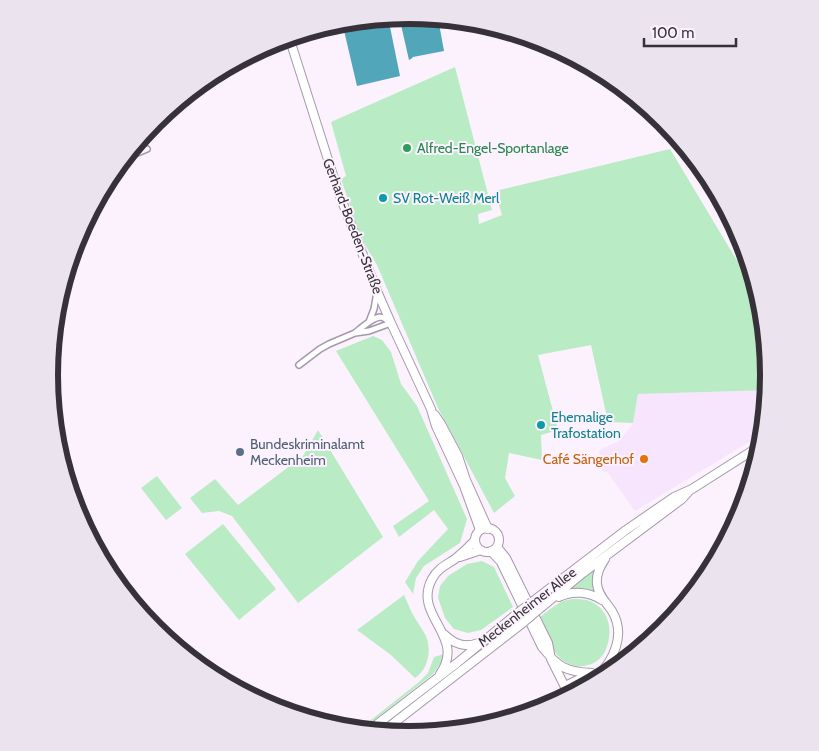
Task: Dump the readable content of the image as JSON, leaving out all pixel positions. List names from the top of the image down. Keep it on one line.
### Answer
{"streets":{"main road":["Gerhard-Boeden-Straße","Meckenheimer Allee"]},"places":["Alfred-Engel-Sportanlage","SV Rot-Weiß Merl","Ehemalige Trafostation","Bundeskriminalamt Meckenheim","Café Sängerhof"],"scale_bar":"100 m"}
